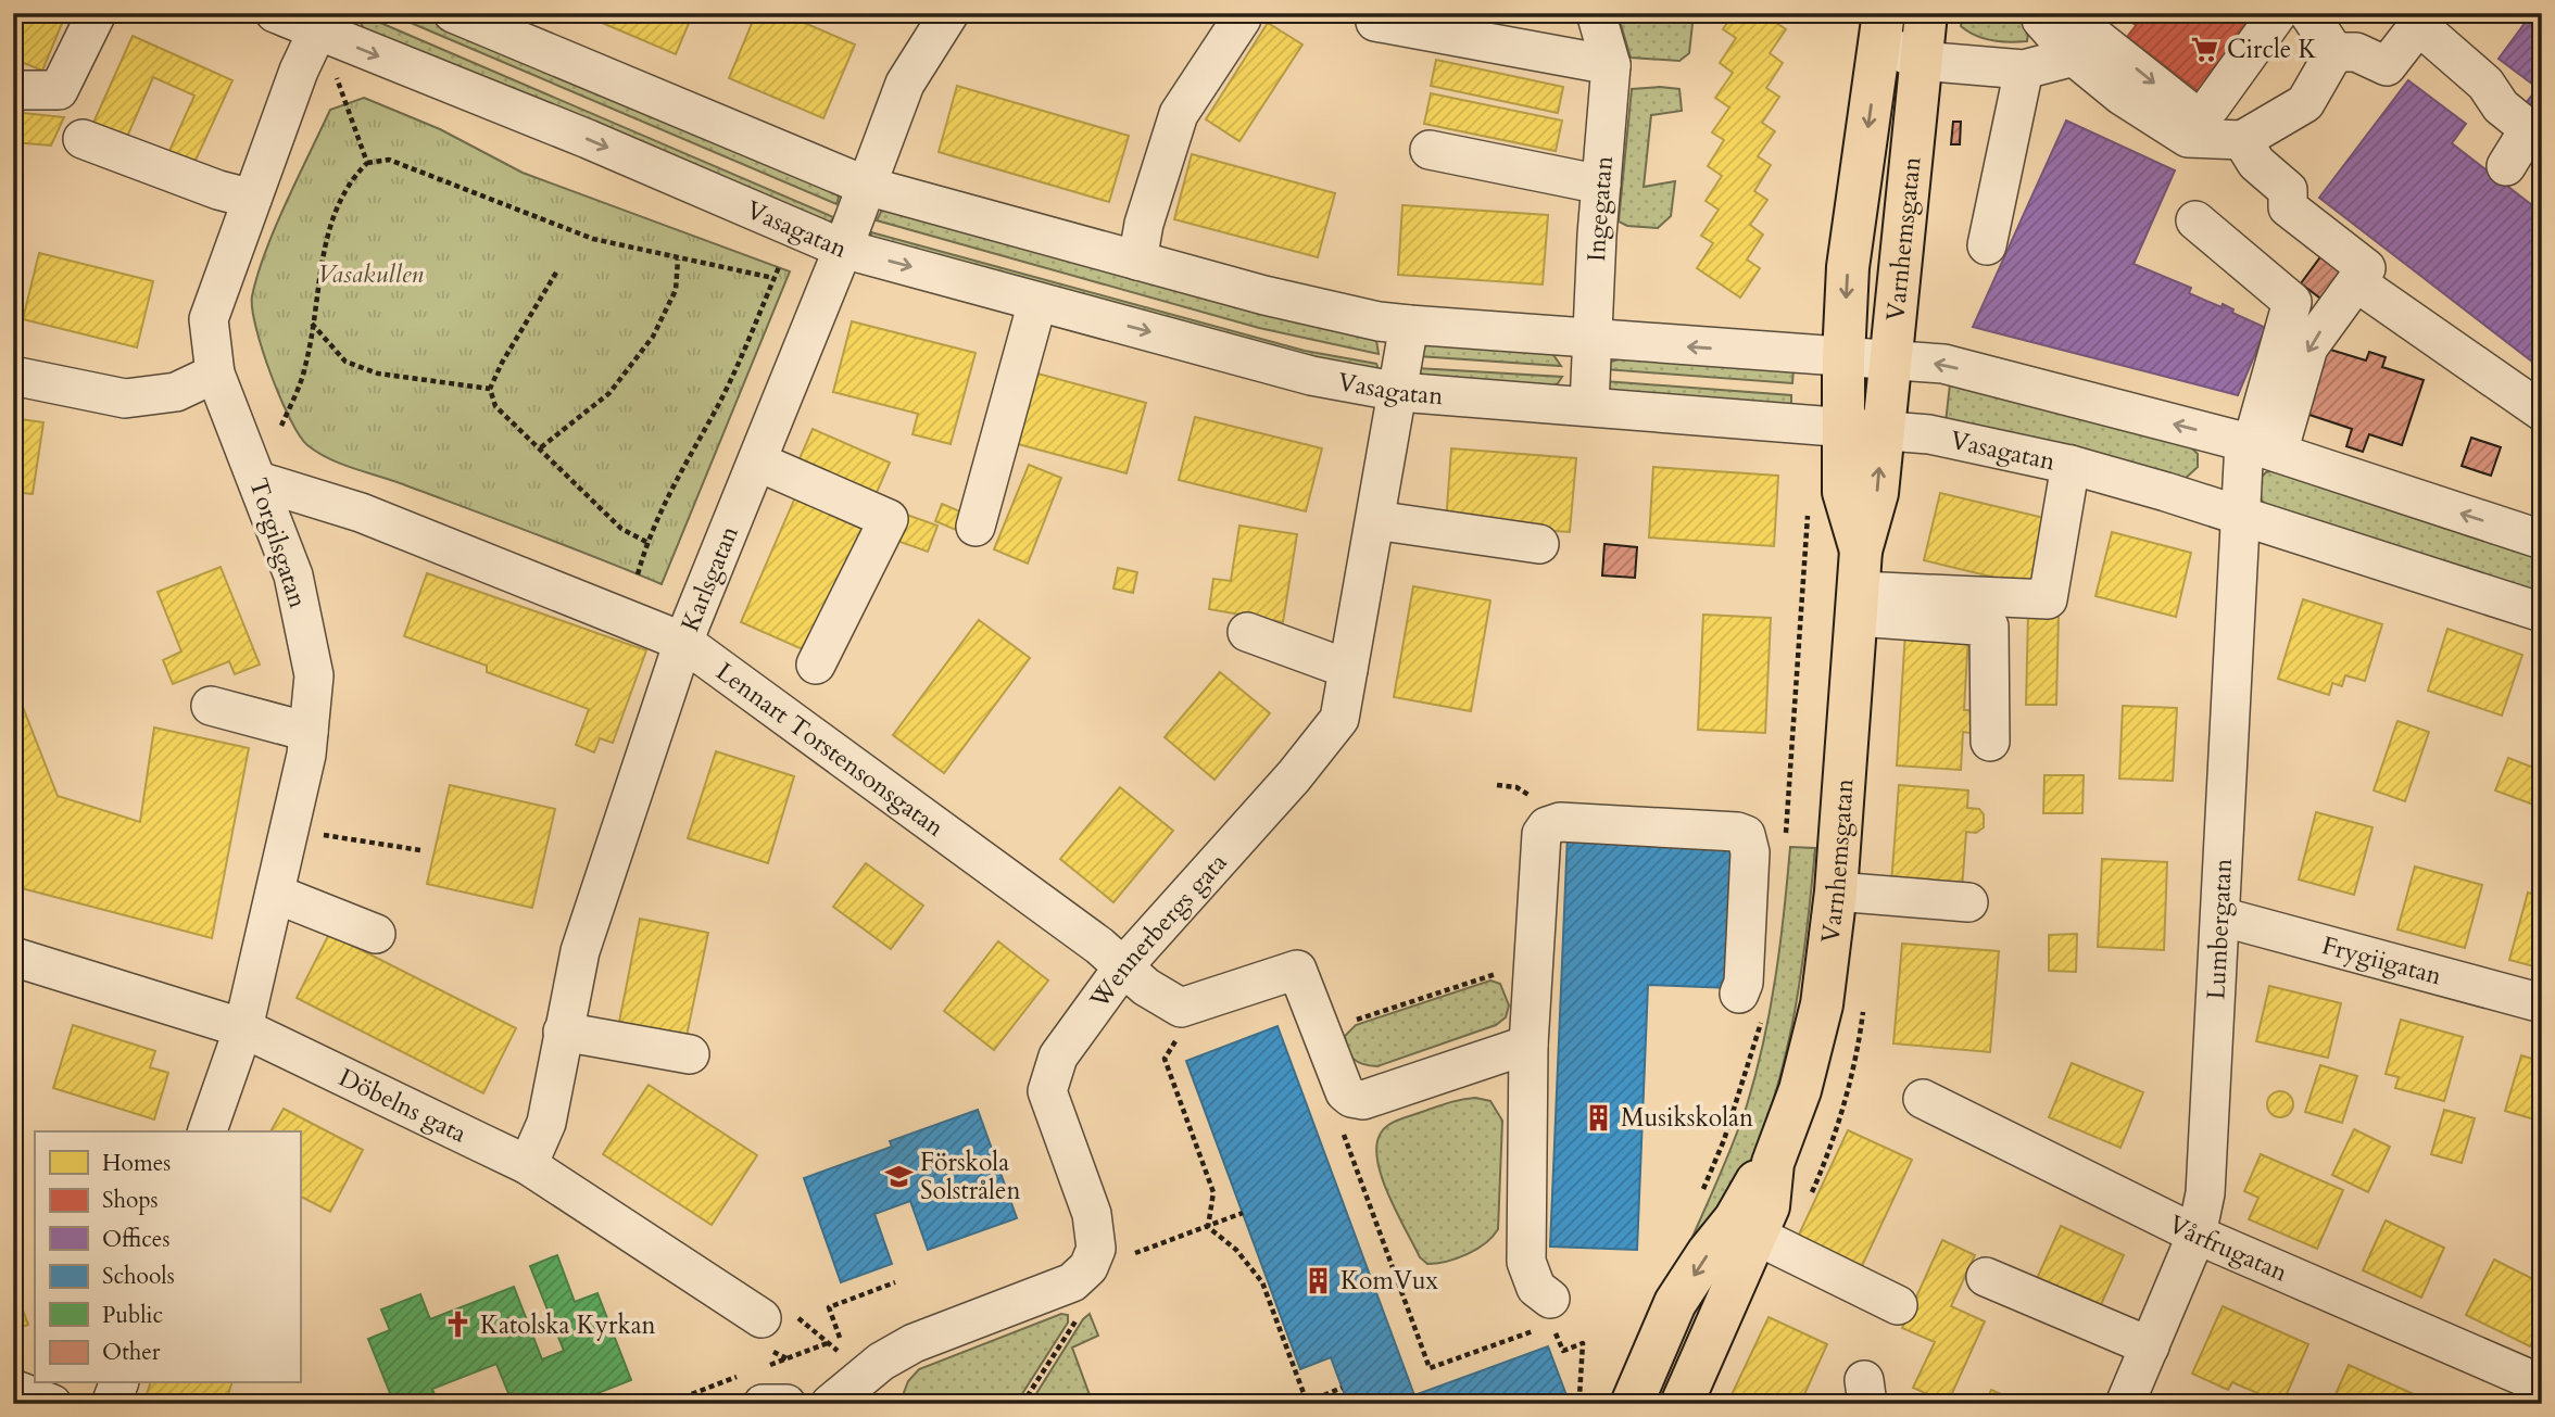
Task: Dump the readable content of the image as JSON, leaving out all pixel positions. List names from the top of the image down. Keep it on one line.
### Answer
{"streets":{"main road":["Varnhemsgatan"],"street":["Ingegatan","Vasagatan","Torgilsgatan","Karlsgatan","Lennart Torstensonsgatan","Lumbergatan","Wennerbergs gata","Frygiigatan","Döbelns gata","Vårfrugatan"]},"crossings":[["Ingegatan","Vasagatan"],["Vasagatan","Varnhemsgatan"],["Vasagatan","Torgilsgatan"],["Vasagatan","Karlsgatan"],["Vasagatan","Lumbergatan"],["Vasagatan","Wennerbergs gata"],["Torgilsgatan","Lennart Torstensonsgatan"],["Torgilsgatan","Döbelns gata"],["Karlsgatan","Lennart Torstensonsgatan"],["Karlsgatan","Döbelns gata"],["Lennart Torstensonsgatan","Wennerbergs gata"],["Lumbergatan","Frygiigatan"],["Lumbergatan","Vårfrugatan"]],"parks":["Vasakullen"],"places":{"supermarket":["Circle K"],"building":["Musikskolan","KomVux"],"school or university":["Förskola Solstrålen"],"church":["Katolska Kyrkan"]},"legend":["Homes","Shops","Offices","Schools","Public","Other"]}
